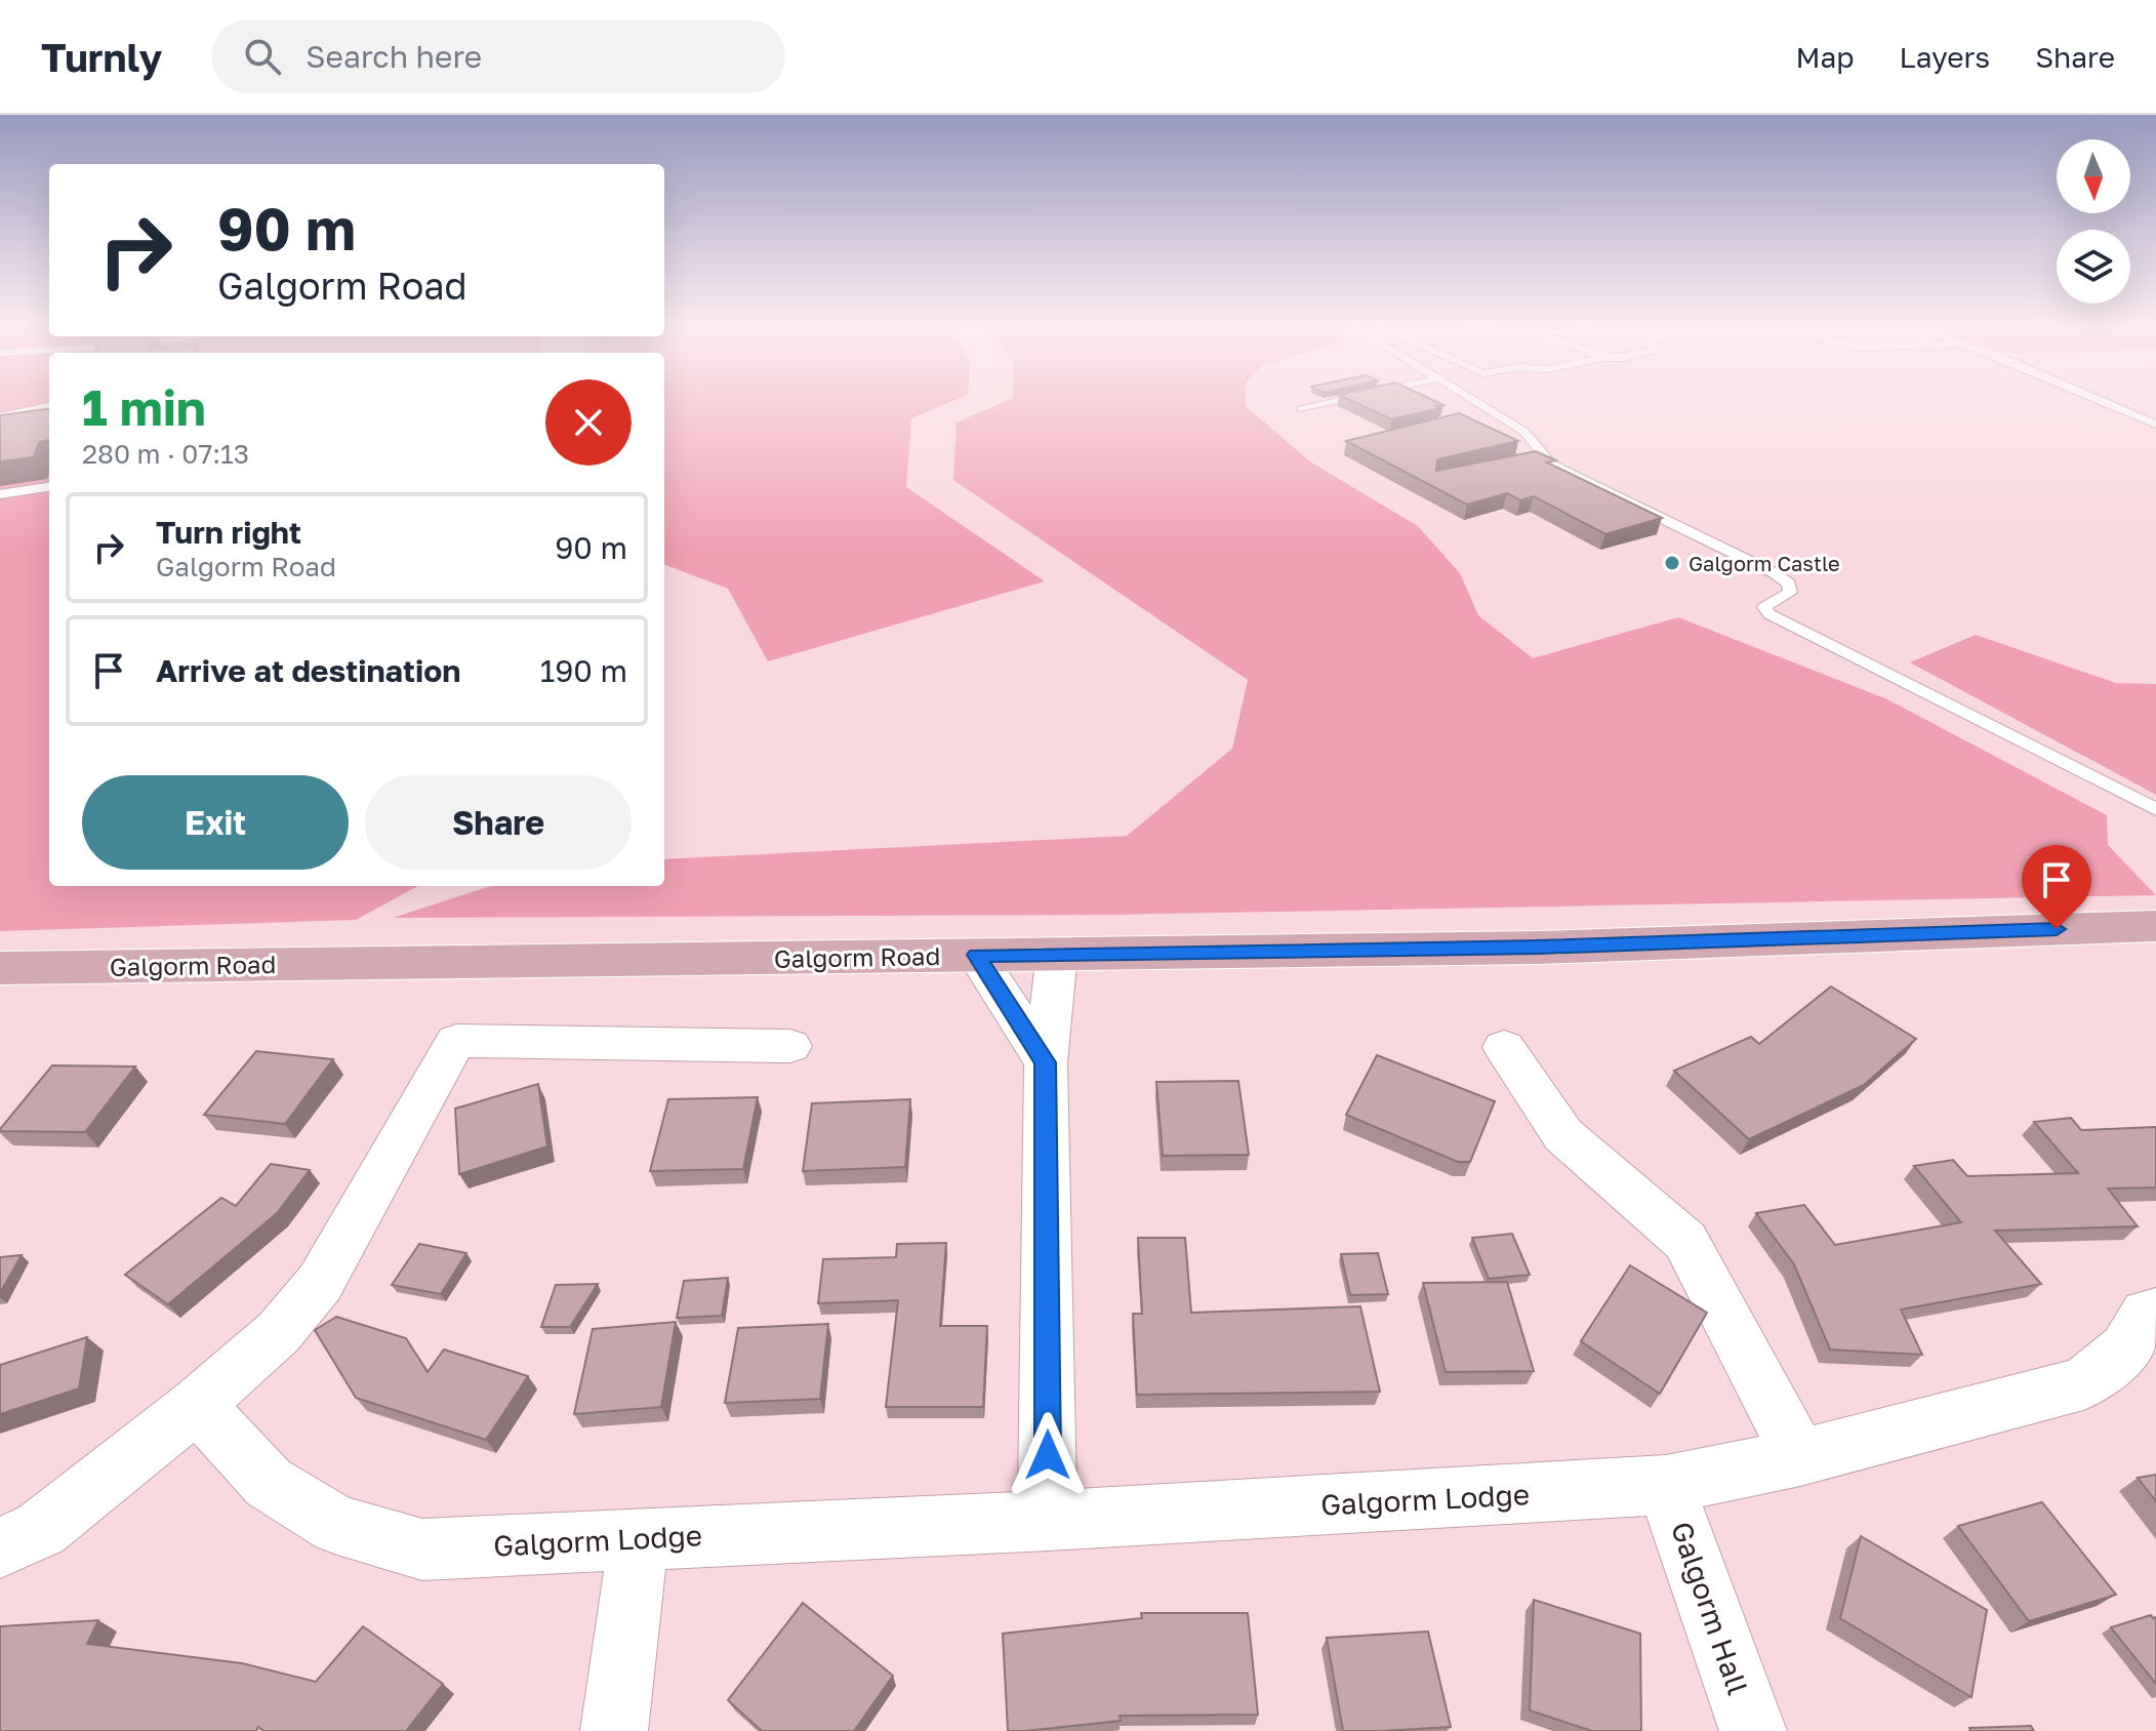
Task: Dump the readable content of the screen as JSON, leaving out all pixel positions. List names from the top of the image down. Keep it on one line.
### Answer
{"streets":{"main road":["Galgorm Road"],"street":["Galgorm Lodge","Galgorm Hall"]},"crossings":[["Galgorm Lodge","Galgorm Hall"]],"places":["Galgorm Castle"],"north":"bottom","page":{"header":"Turnly","search":"Search here","nav":["Map","Layers","Share"],"turn":["90 m","Galgorm Road"],"heading":["1 min","280 m · 07:13"],"list":[{"name":"Turn right","note":"Galgorm Road","value":"90 m"},{"name":"Arrive at destination","value":"190 m"}],"buttons":["Exit","Share"]}}
